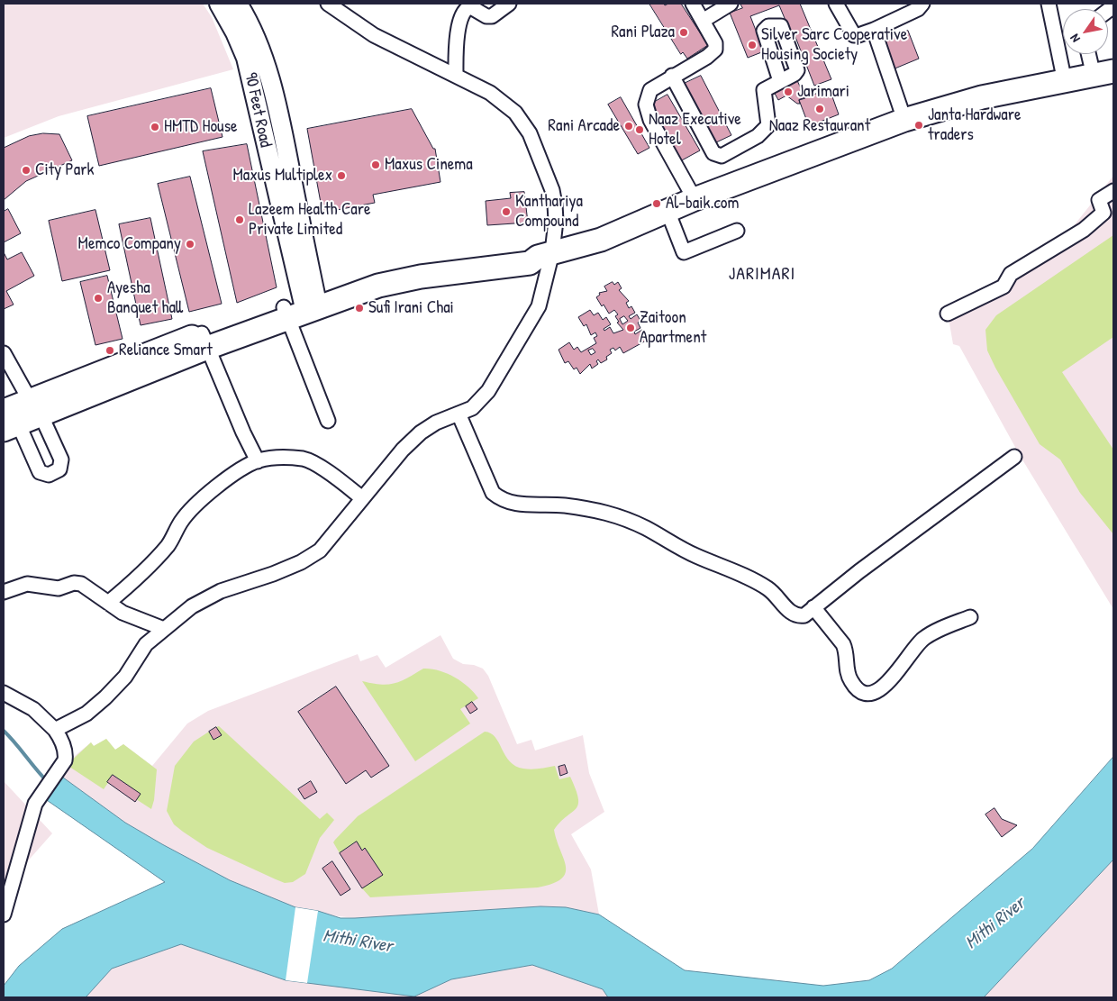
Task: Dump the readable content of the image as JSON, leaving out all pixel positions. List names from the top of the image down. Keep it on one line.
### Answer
{"streets":{"street":["90 Feet Road"]},"districts":["JARIMARI"],"water":["Mithi River"],"places":["Rani Plaza","Silver Sarc Cooperative Housing Society","Jarimari","Naaz Restaurant","Janta Hardware traders","Rani Arcade","HMTD House","Naaz Executive Hotel","Maxus Cinema","City Park","Maxus Multiplex","Al-baik.com","Kanthariya Compound","Lazeem Health Care Private Limited","Memco Company","Ayesha Banquet hall","Sufi Irani Chai","Zaitoon Apartment","Reliance Smart"],"north":"bottom left"}
